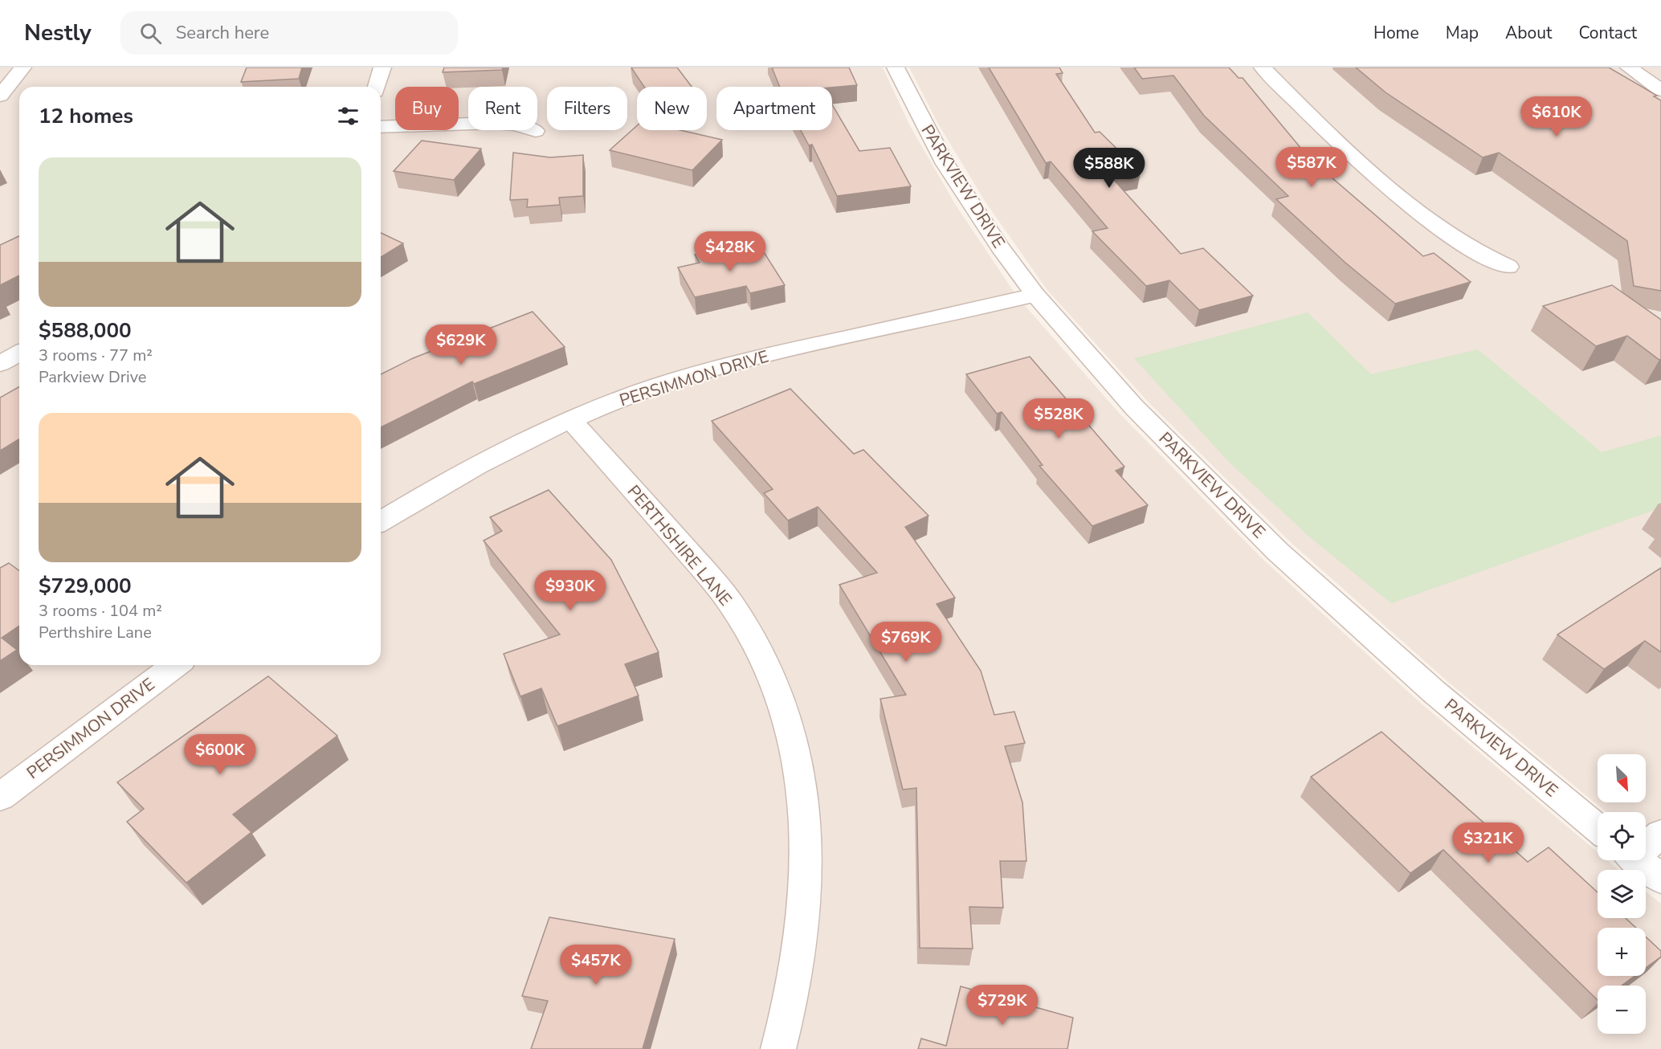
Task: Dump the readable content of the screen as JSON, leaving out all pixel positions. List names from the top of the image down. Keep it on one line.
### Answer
{"streets":{"street":["PARKVIEW DRIVE","PERSIMMON DRIVE","PERTHSHIRE LANE"]},"crossings":[["PARKVIEW DRIVE","PERSIMMON DRIVE"],["PERSIMMON DRIVE","PERTHSHIRE LANE"]],"north":"bottom right","page":{"header":"Nestly","search":"Search here","nav":["Home","Map","About","Contact"],"chip":["Buy","Rent","Filters","New","Apartment"],"heading":"12 homes","price":["$610K","$587K","$588K","$428K","$629K","$528K","$930K","$769K","$600K","$321K","$457K","$729K"],"list":[{"name":"$588,000","note":"3 rooms · 77 m² · Parkview Drive"},{"name":"$729,000","note":"3 rooms · 104 m² · Perthshire Lane"}],"map_buttons":["+","−"]}}
